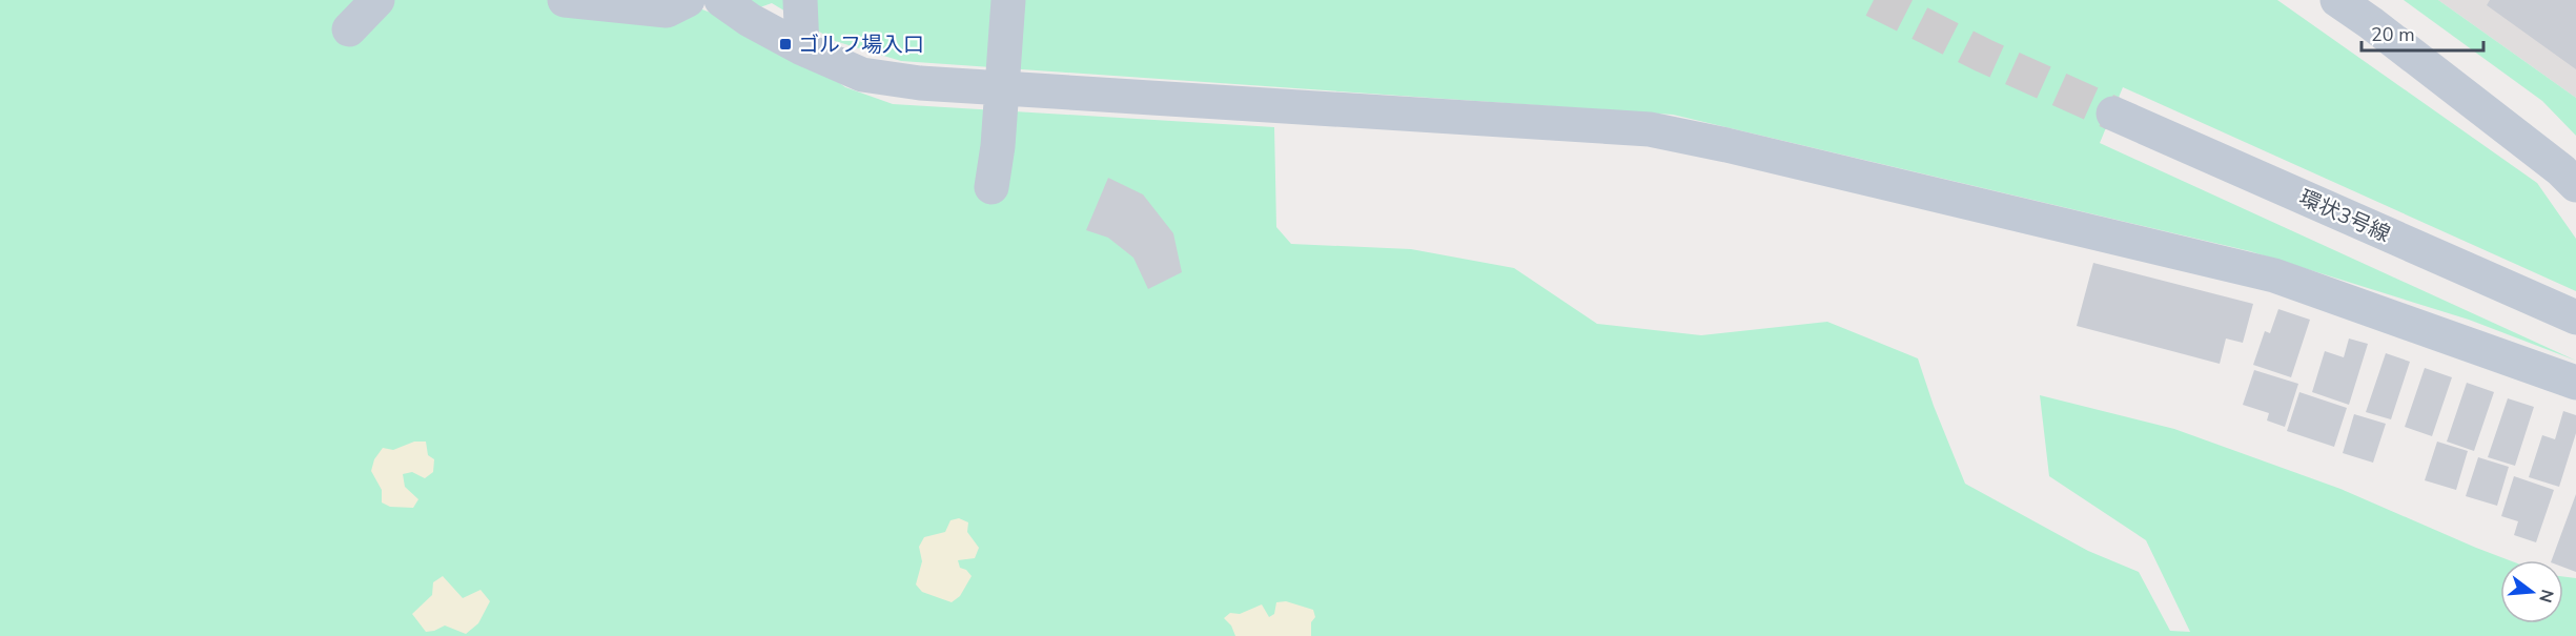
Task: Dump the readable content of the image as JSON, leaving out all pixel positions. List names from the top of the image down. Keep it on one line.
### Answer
{"streets":{"street":["環状3号線"]},"places":{"transit":["ゴルフ場入口"]},"scale_bar":"20 m","north":"right"}
